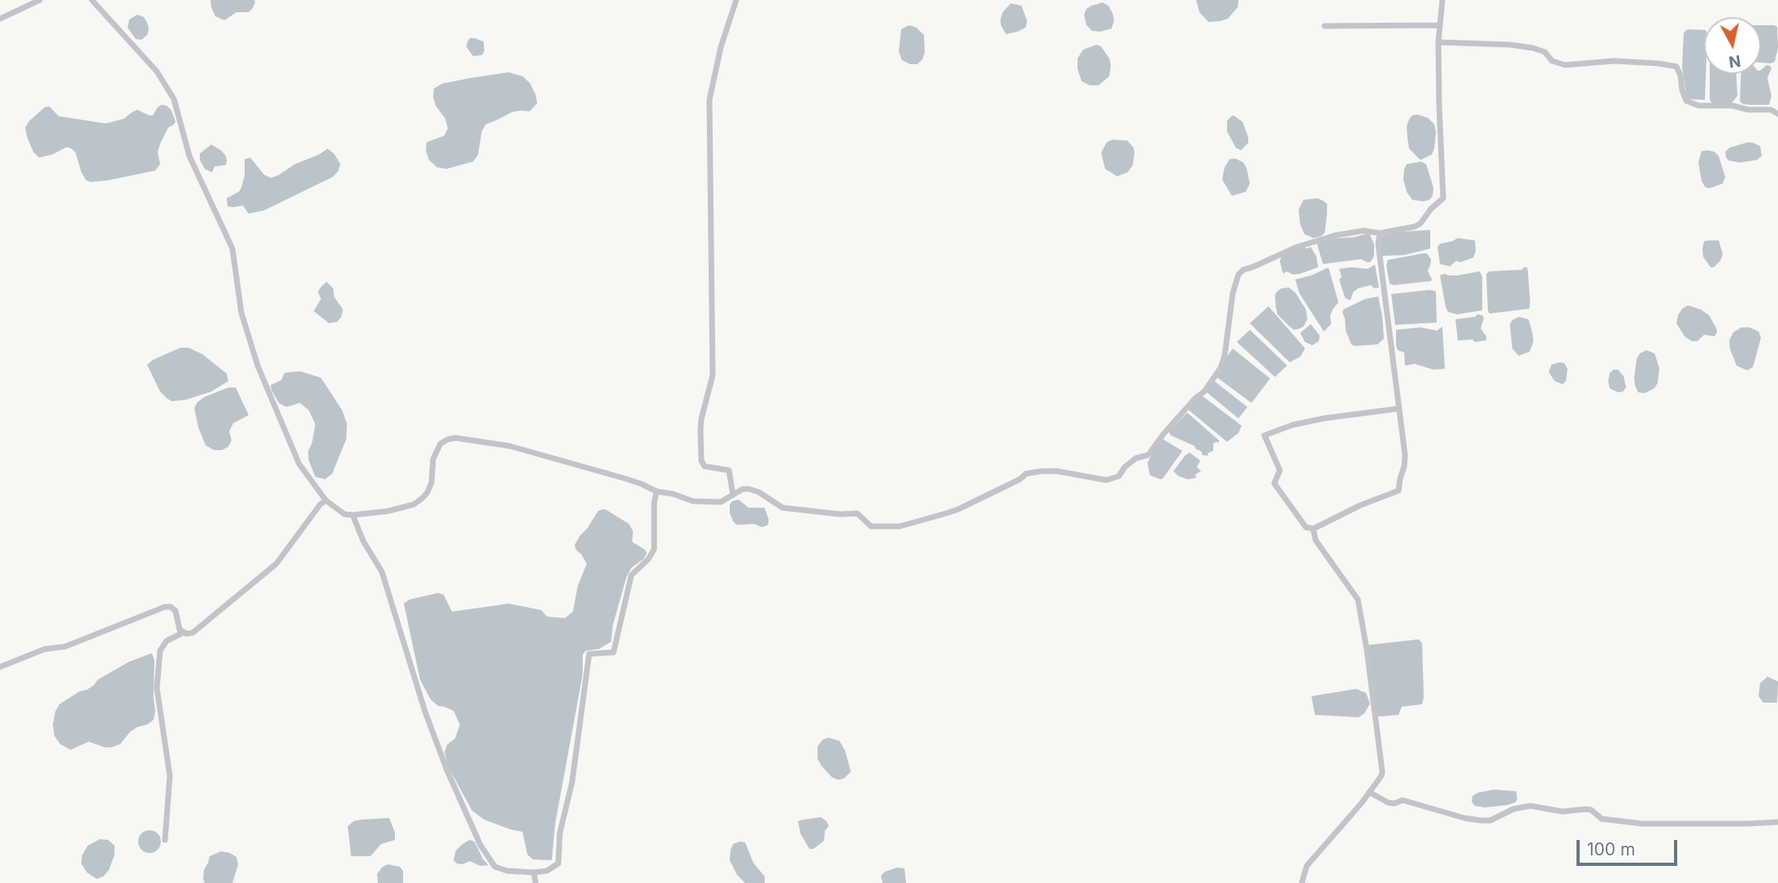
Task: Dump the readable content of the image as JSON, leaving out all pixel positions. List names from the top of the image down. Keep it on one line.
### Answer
{"scale_bar":"100 m","north":"bottom"}
